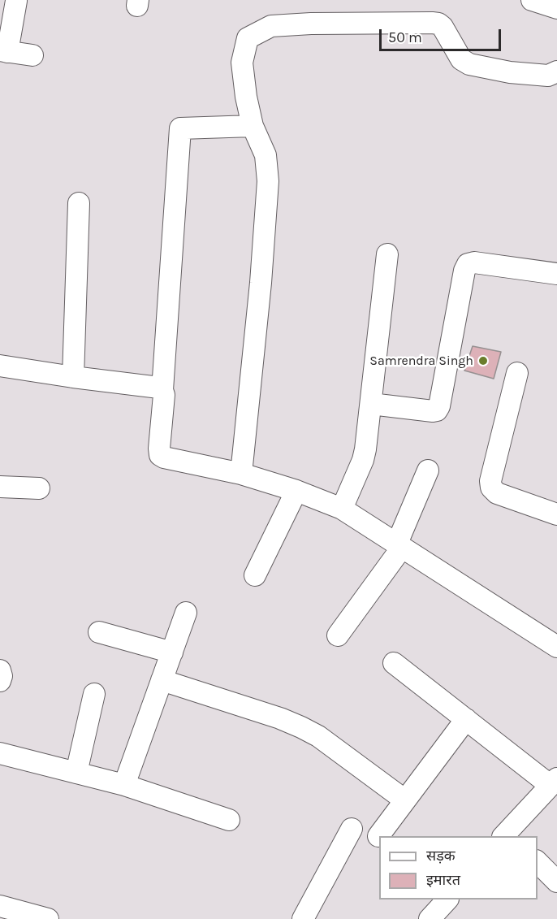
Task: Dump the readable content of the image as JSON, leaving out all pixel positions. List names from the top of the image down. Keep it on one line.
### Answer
{"places":["Samrendra Singh"],"legend":["सड़क","इमारत"],"scale_bar":"50 m"}
